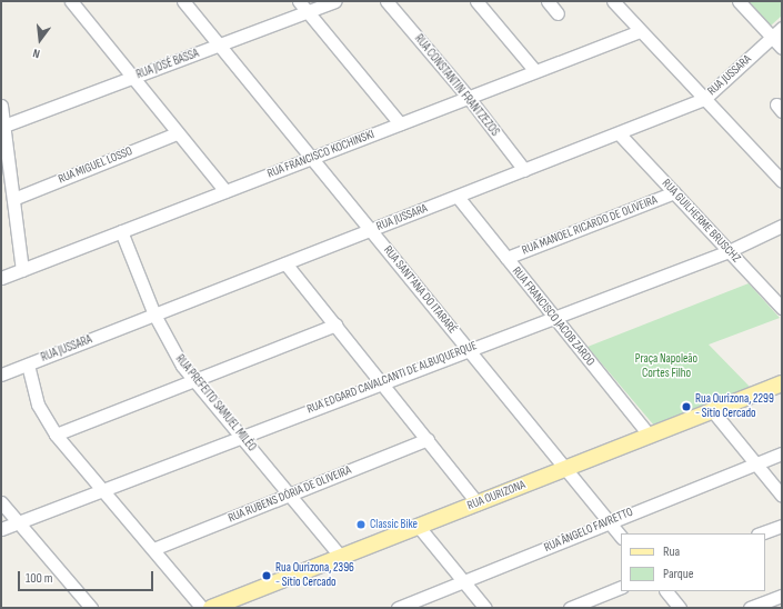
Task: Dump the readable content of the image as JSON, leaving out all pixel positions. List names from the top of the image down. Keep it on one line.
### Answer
{"streets":{"main road":["RUA OURIZONA"],"street":["RUA JOSÉ BASSA","RUA JUSSARA","RUA CONSTANTIN FRANTZEZOS","RUA FRANCISCO KOCHINSKI","RUA MIGUEL LOSSO","RUA GUILHERME BRUSCHZ","RUA MANOEL RICARDO DE OLIVEIRA","RUA SANT'ANA DO ITARARÉ","RUA FRANCISCO JACOB ZARDO","RUA EDGARD CAVALCANTI DE ALBUQUERQUE","RUA PREFEITO SAMUEL MILÉO","RUA RUBENS DÓRIA DE OLIVEIRA","RUA ÂNGELO FAVRETTO"]},"crossings":[["RUA JOSÉ BASSA","RUA SANT'ANA DO ITARARÉ"],["RUA JUSSARA","RUA CONSTANTIN FRANTZEZOS"],["RUA JUSSARA","RUA GUILHERME BRUSCHZ"],["RUA JUSSARA","RUA SANT'ANA DO ITARARÉ"],["RUA JUSSARA","RUA FRANCISCO JACOB ZARDO"],["RUA JUSSARA","RUA PREFEITO SAMUEL MILÉO"],["RUA CONSTANTIN FRANTZEZOS","RUA FRANCISCO KOCHINSKI"],["RUA FRANCISCO KOCHINSKI","RUA SANT'ANA DO ITARARÉ"],["RUA FRANCISCO KOCHINSKI","RUA PREFEITO SAMUEL MILÉO"],["RUA GUILHERME BRUSCHZ","RUA MANOEL RICARDO DE OLIVEIRA"],["RUA GUILHERME BRUSCHZ","RUA EDGARD CAVALCANTI DE ALBUQUERQUE"],["RUA MANOEL RICARDO DE OLIVEIRA","RUA FRANCISCO JACOB ZARDO"],["RUA SANT'ANA DO ITARARÉ","RUA EDGARD CAVALCANTI DE ALBUQUERQUE"],["RUA SANT'ANA DO ITARARÉ","RUA OURIZONA"],["RUA SANT'ANA DO ITARARÉ","RUA ÂNGELO FAVRETTO"],["RUA FRANCISCO JACOB ZARDO","RUA EDGARD CAVALCANTI DE ALBUQUERQUE"],["RUA FRANCISCO JACOB ZARDO","RUA OURIZONA"],["RUA EDGARD CAVALCANTI DE ALBUQUERQUE","RUA PREFEITO SAMUEL MILÉO"],["RUA PREFEITO SAMUEL MILÉO","RUA RUBENS DÓRIA DE OLIVEIRA"],["RUA PREFEITO SAMUEL MILÉO","RUA OURIZONA"]],"parks":["Praça Napoleão Cortes Filho"],"places":["Rua Ourizona, 2299 - Sítio Cercado","Classic Bike","Rua Ourizona, 2396 - Sítio Cercado"],"legend":["Rua","Parque"],"scale_bar":"100 m","north":"bottom"}
